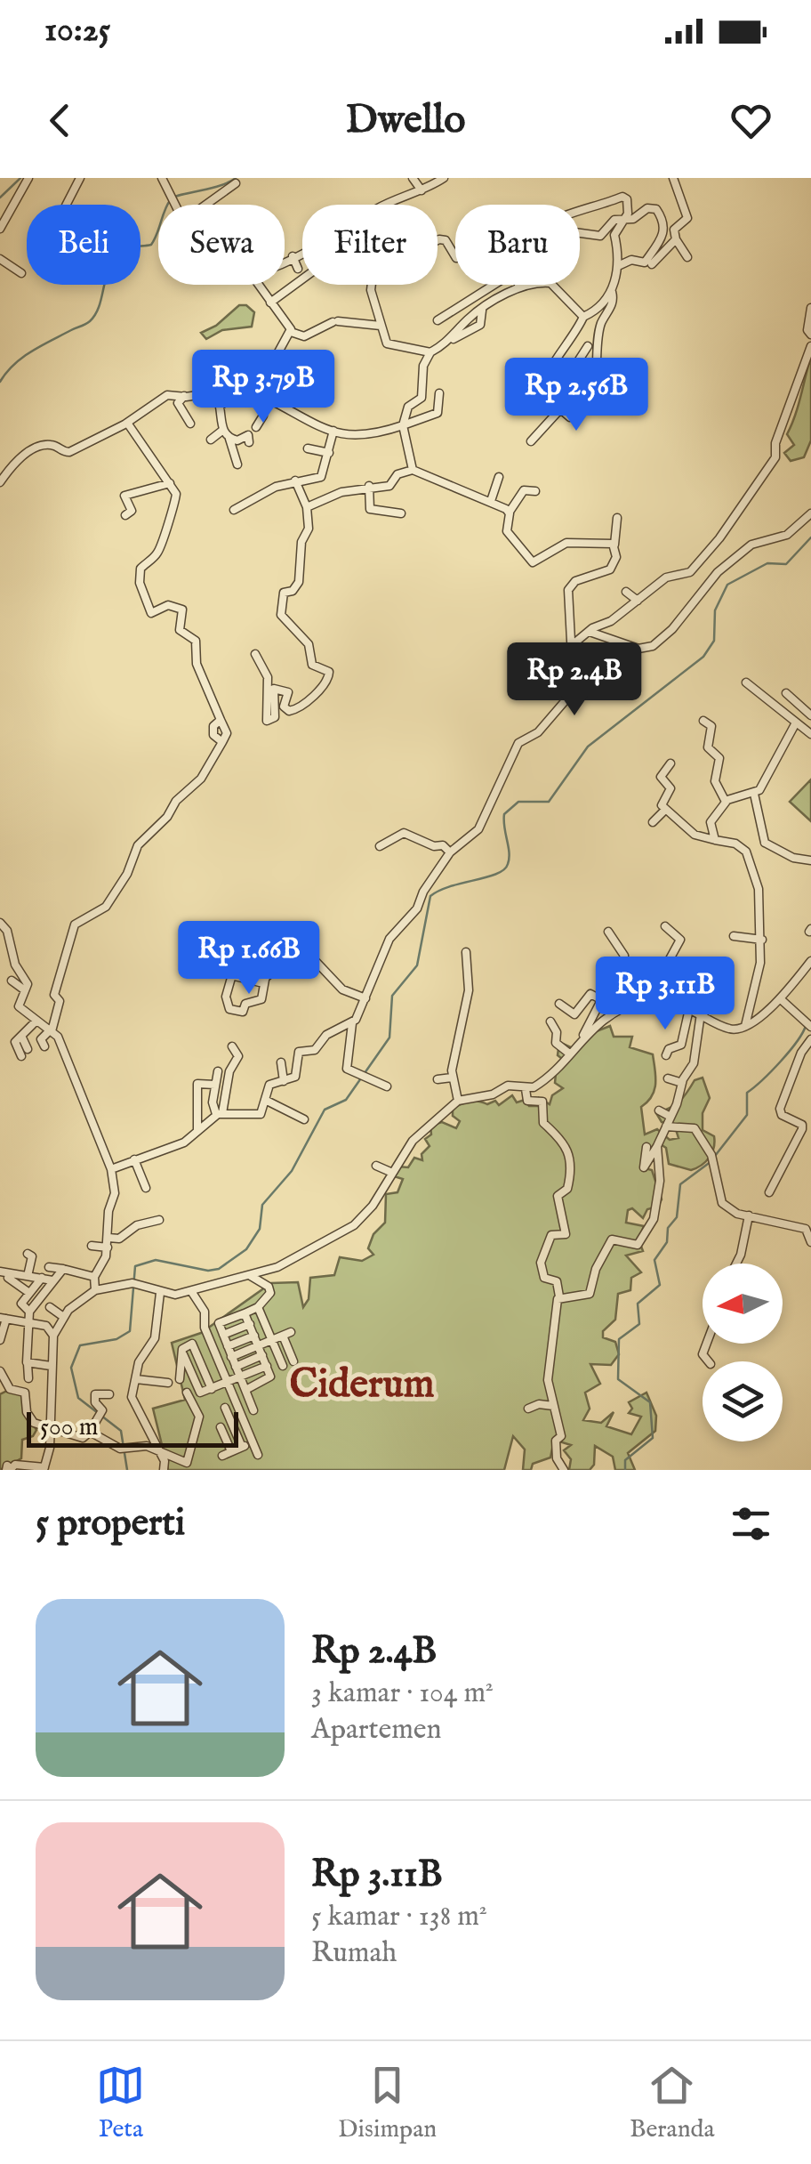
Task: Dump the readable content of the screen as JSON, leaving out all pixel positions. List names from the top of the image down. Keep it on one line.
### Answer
{"districts":["Ciderum"],"scale_bar":"500 m","north":"left","page":{"status":"10:25","header":"Dwello","chip":["Beli","Sewa","Filter","Baru"],"price":["Rp 3.79B","Rp 2.56B","Rp 2.4B","Rp 1.66B","Rp 3.11B"],"scale":"500 m","heading":"5 properti","list":[{"name":"Rp 2.4B","note":"3 kamar · 104 m² · Apartemen"},{"name":"Rp 3.11B","note":"5 kamar · 138 m² · Rumah"}],"tabs":["Peta","Disimpan","Beranda"]}}
